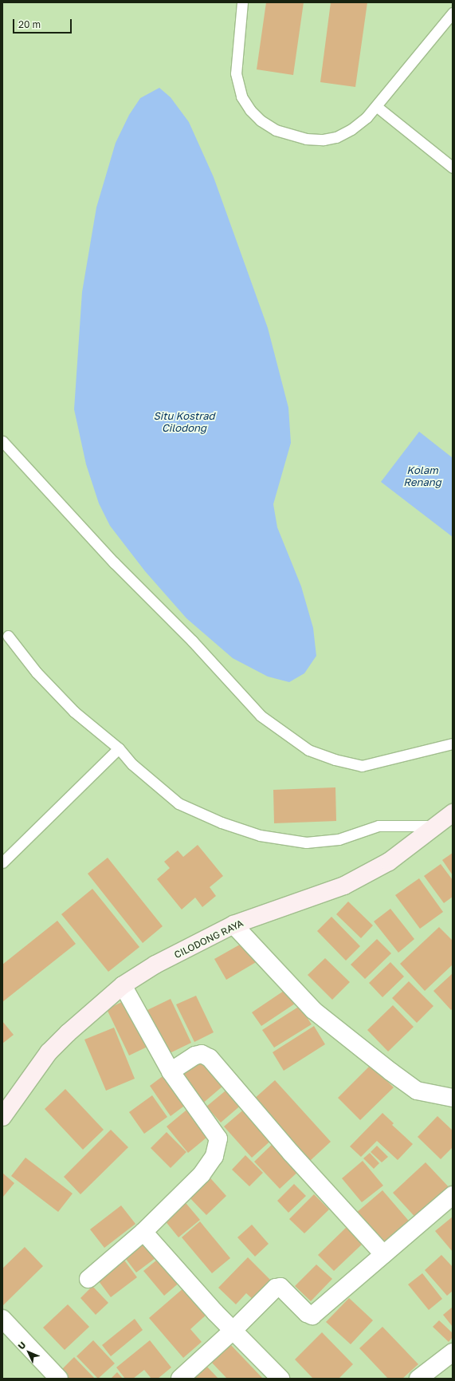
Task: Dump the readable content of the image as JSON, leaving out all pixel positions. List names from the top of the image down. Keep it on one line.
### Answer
{"streets":{"street":["CILODONG RAYA"]},"water":["Situ Kostrad Cilodong","Kolam Renang"],"scale_bar":"20 m","north":"top left"}
